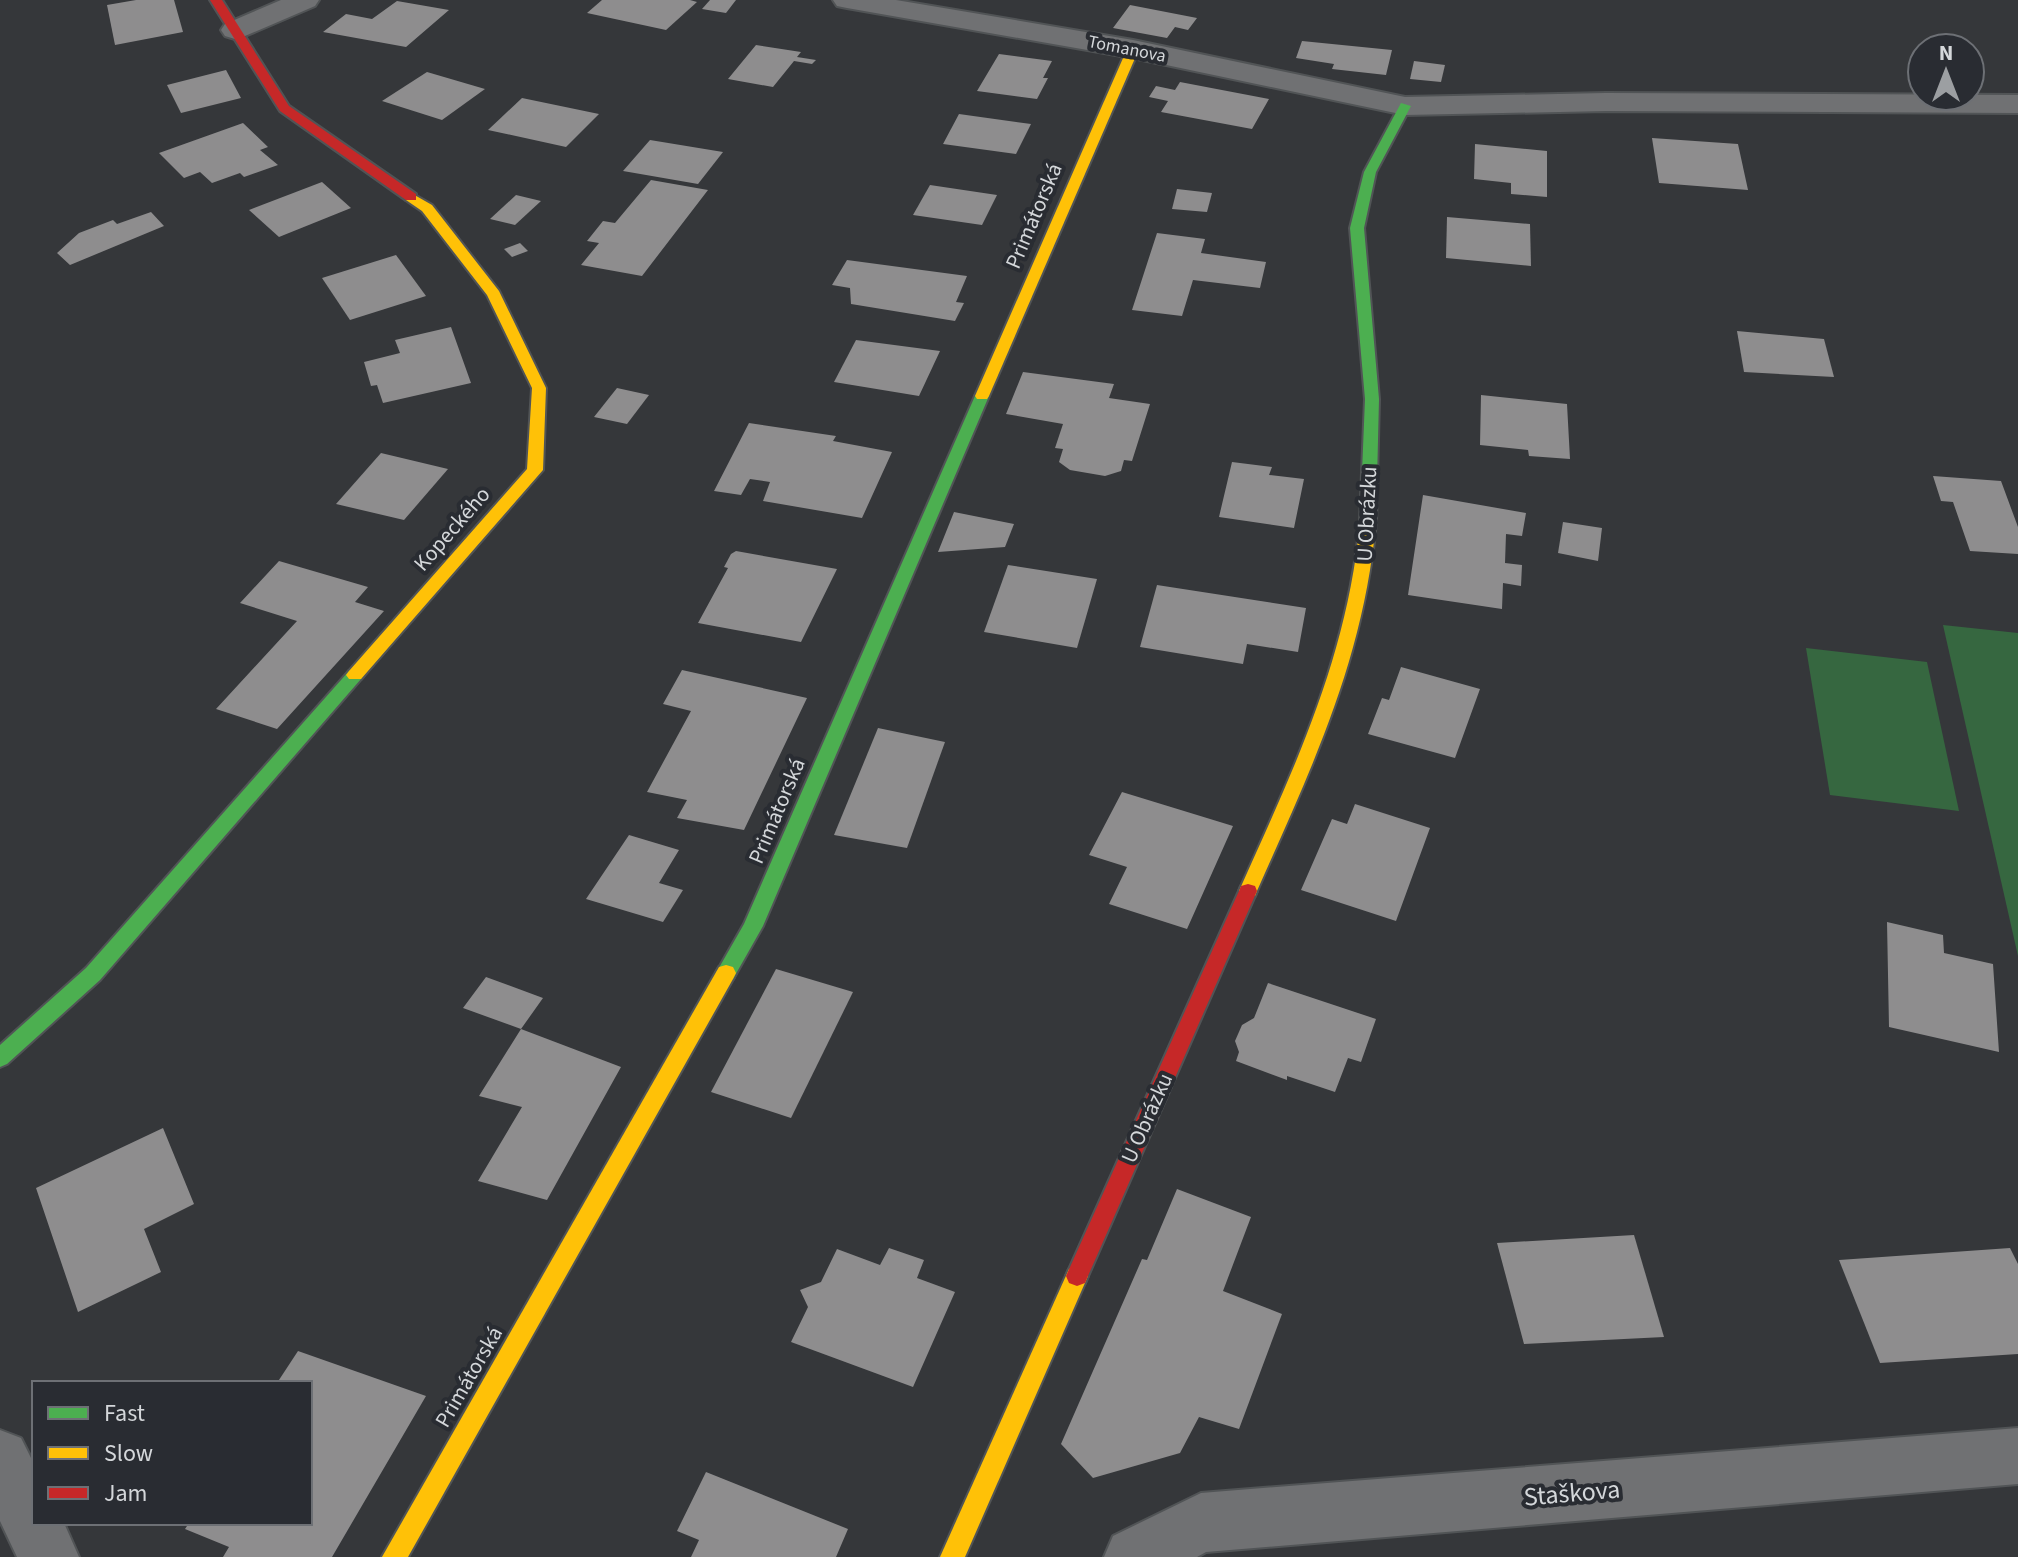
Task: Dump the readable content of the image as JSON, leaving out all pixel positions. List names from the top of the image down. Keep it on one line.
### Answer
{"streets":{"street":["Tomanova","Primátorská","U Obrázku","Kopeckého","Staškova"]},"crossings":[["Tomanova","Primátorská"],["Tomanova","U Obrázku"]],"legend":["Fast","Slow","Jam"],"north":"top"}
